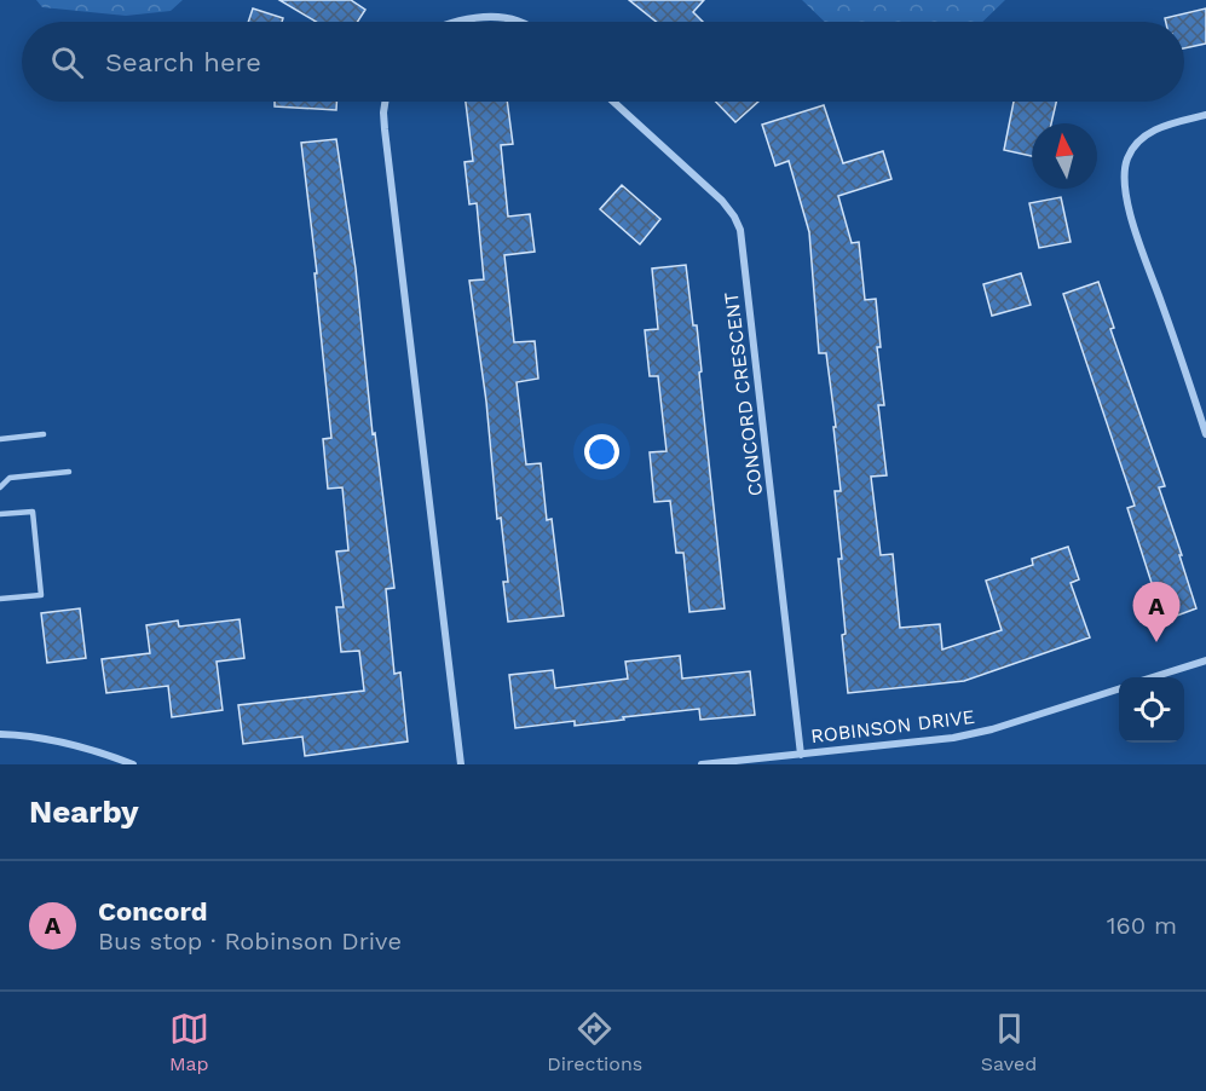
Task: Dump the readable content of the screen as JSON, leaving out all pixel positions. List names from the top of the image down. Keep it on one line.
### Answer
{"streets":{"street":["CONCORD CRESCENT","ROBINSON DRIVE"]},"crossings":[["CONCORD CRESCENT","ROBINSON DRIVE"]],"north":"top","page":{"search":"Search here","pins":"A","heading":"Nearby","list":[{"mark":"A","name":"Concord","note":"Bus stop · Robinson Drive","value":"160 m"}],"nav":["Map","Directions","Saved"]}}
